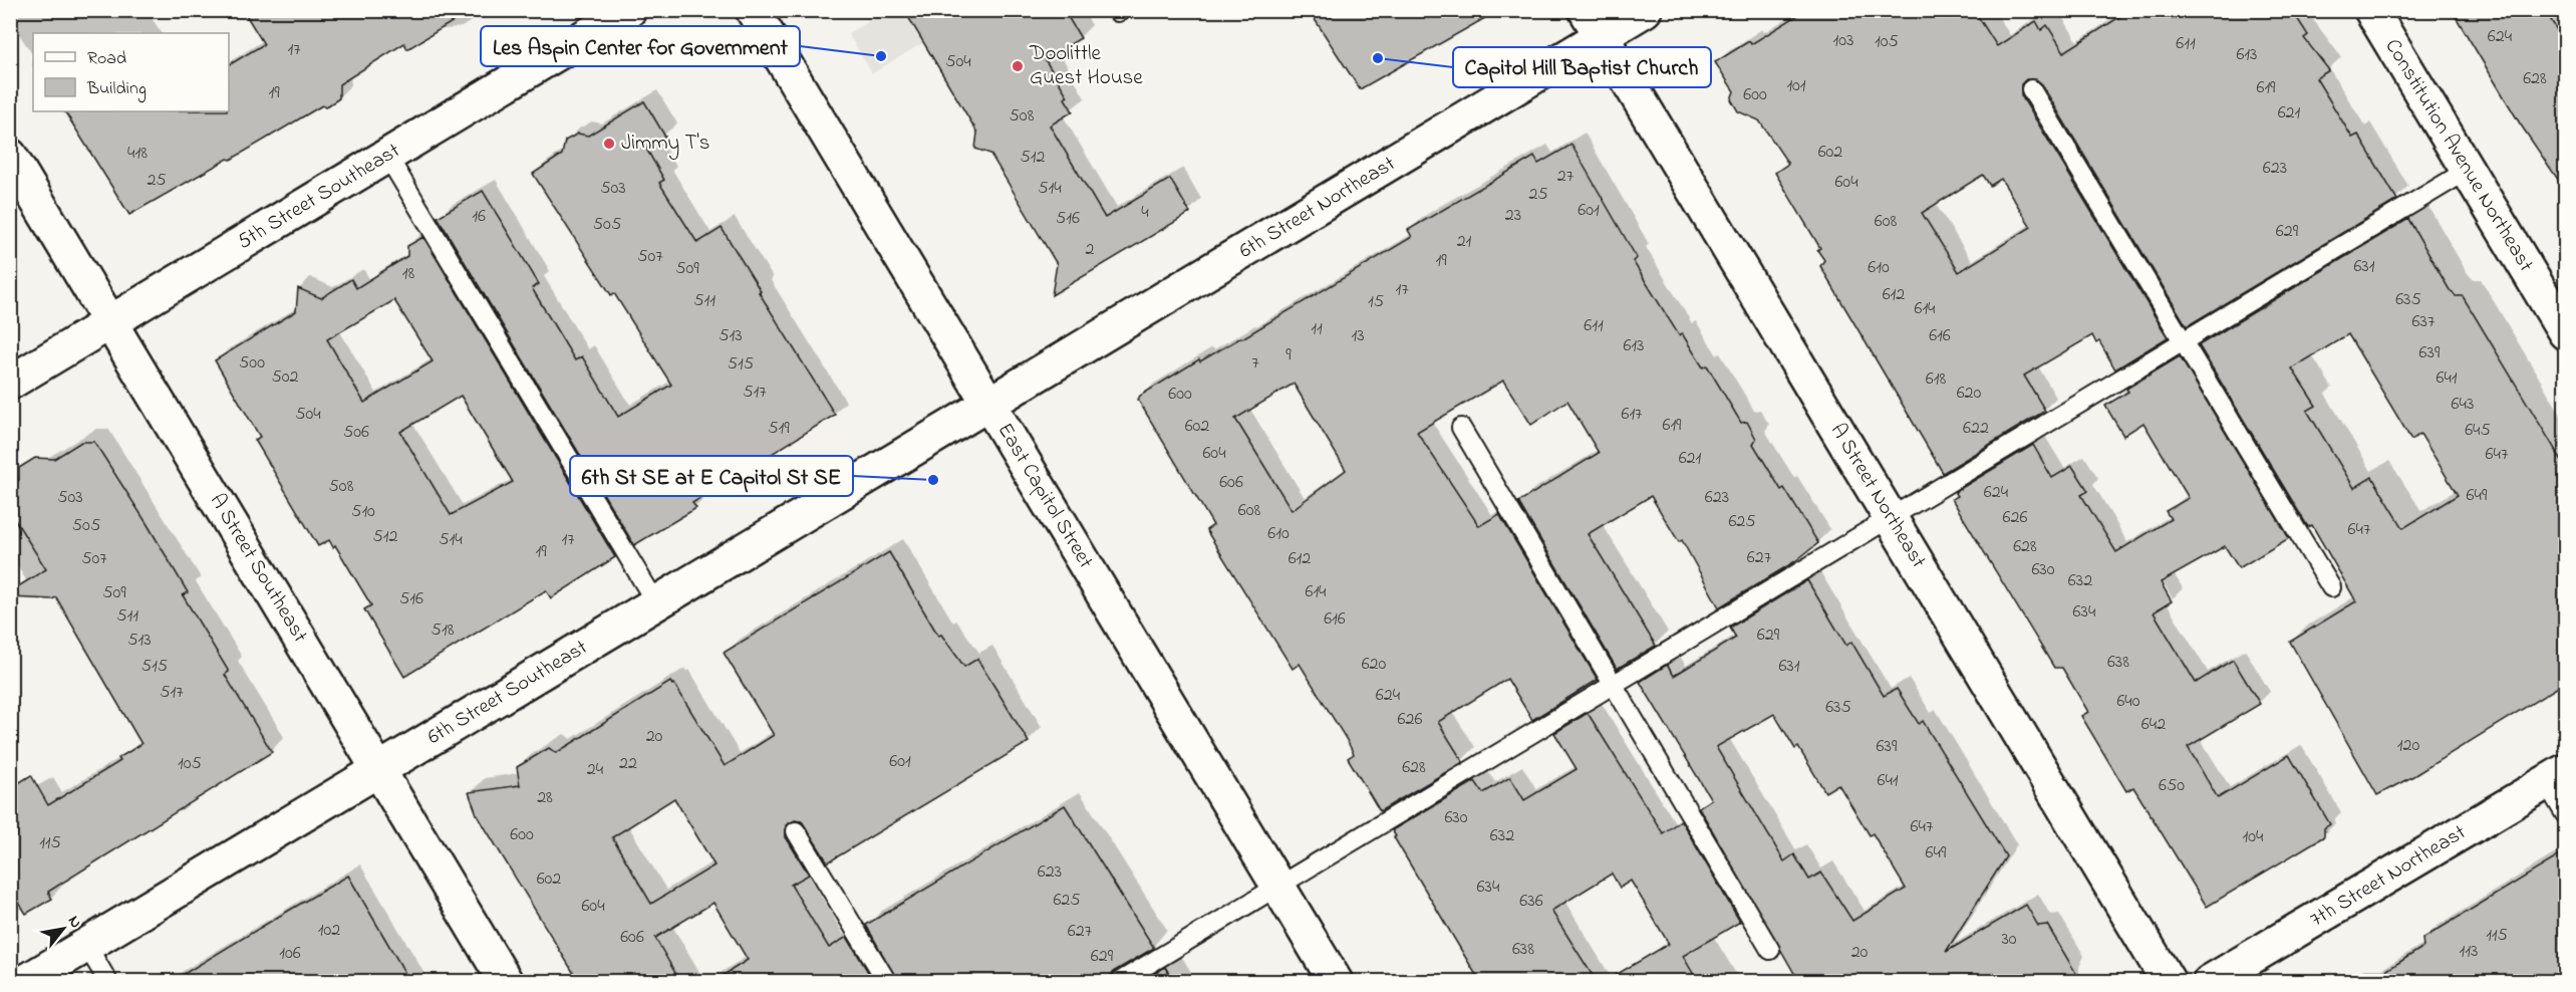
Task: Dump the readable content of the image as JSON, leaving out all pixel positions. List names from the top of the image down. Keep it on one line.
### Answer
{"streets":{"main road":["Constitution Avenue Northeast","5th Street Southeast","6th Street Northeast","East Capitol Street","A Street Northeast","A Street Southeast","6th Street Southeast","7th Street Northeast"]},"crossings":[["5th Street Southeast","A Street Southeast"],["6th Street Northeast","East Capitol Street"],["6th Street Northeast","A Street Northeast"],["6th Street Northeast","6th Street Southeast"],["East Capitol Street","6th Street Southeast"],["A Street Southeast","6th Street Southeast"]],"places":["Les Aspin Center for Government","Capitol Hill Baptist Church","Doolittle Guest House","Jimmy T's","6th St SE at E Capitol St SE"],"house_numbers":["624","103","105","611","17","613","504","628","101","619","19","600","621","508","602","418","512","623","27","25","604","503","514","25","601","4","23","16","516","608","505","629","21","2","507","19","631","610","509","18","17","612","635","511","15","614","637","611","11","513","13","616","613","639","9","500","7","515","502","641","618","517","620","600","643","504","617","619","602","519","622","645","506","604","647","621","606","508","624","649","503","623","608","510","626","625","505","647","610","512","514","17","628","19","627","507","612","630","632","614","509","516","634","511","616","518","629","513","638","620","515","631","517","624","640","635","626","642","20","120","639","601","105","22","628","24","641","650","28","630","647","600","632","104","115","649","623","602","634","625","636","604","102","627","115","606","30","638","113","20","106","629"],"legend":["Road","Building"],"north":"top right"}
